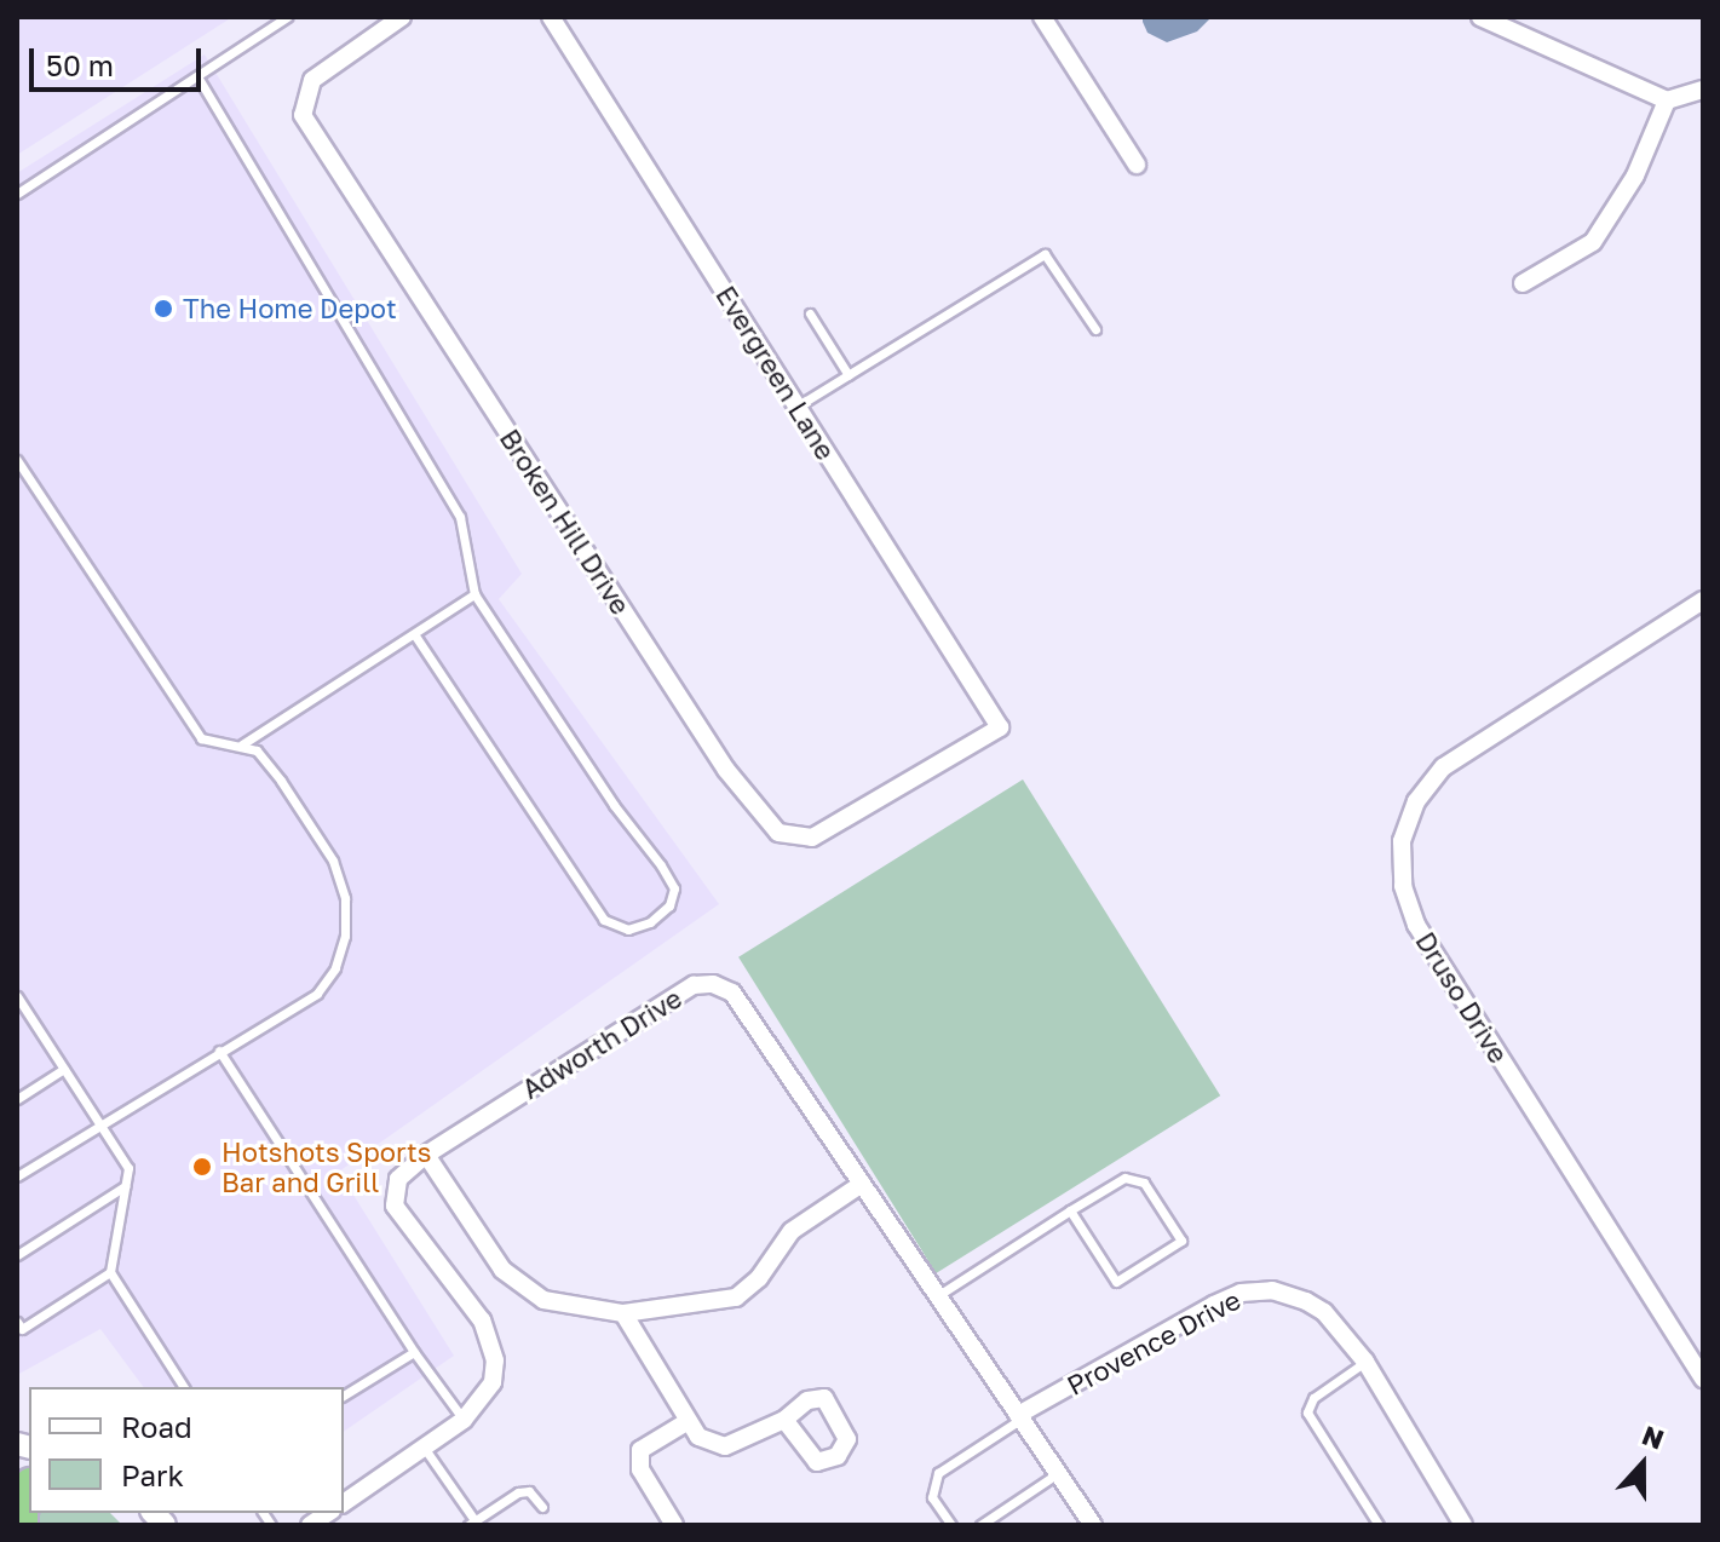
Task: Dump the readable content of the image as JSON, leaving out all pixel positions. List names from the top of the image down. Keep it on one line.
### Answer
{"streets":{"street":["Evergreen Lane","Broken Hill Drive","Druso Drive","Adworth Drive","Provence Drive"]},"crossings":[["Evergreen Lane","Broken Hill Drive"],["Adworth Drive","Provence Drive"]],"places":["The Home Depot","Hotshots Sports Bar and Grill"],"legend":["Road","Park"],"scale_bar":"50 m","north":"top"}
